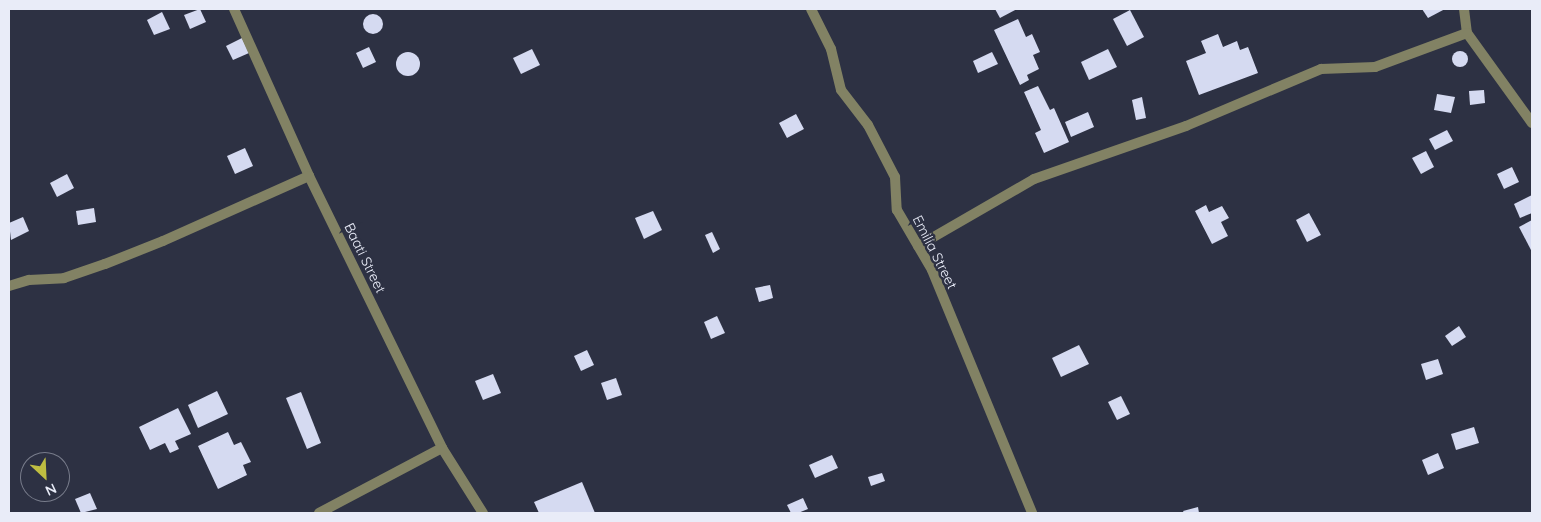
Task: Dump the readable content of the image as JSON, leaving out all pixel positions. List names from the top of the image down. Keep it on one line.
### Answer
{"streets":{"street":["Emilia Street","Baati Street"]},"north":"bottom right"}
